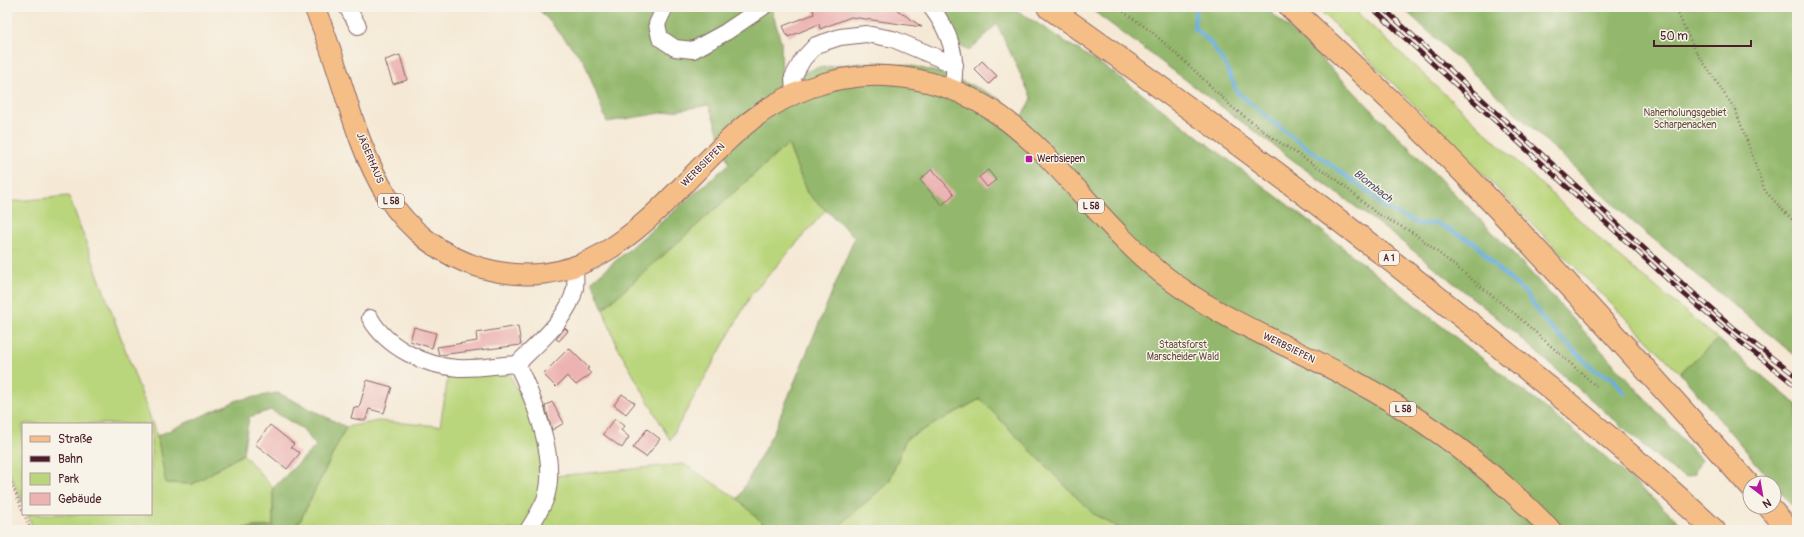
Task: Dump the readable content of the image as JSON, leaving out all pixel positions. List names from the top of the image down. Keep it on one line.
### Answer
{"streets":{"highway":["A 1"],"main road":["JÄGERHAUS","WERBSIEPEN","L 58"]},"crossings":[["JÄGERHAUS","WERBSIEPEN"]],"water":["Blombach"],"parks":["Naherholungsgebiet Scharpenacken","Staatsforst Marscheider Wald"],"places":{"transit":["Werbsiepen"]},"legend":["Straße","Bahn","Park","Gebäude"],"scale_bar":"50 m","north":"bottom right"}
